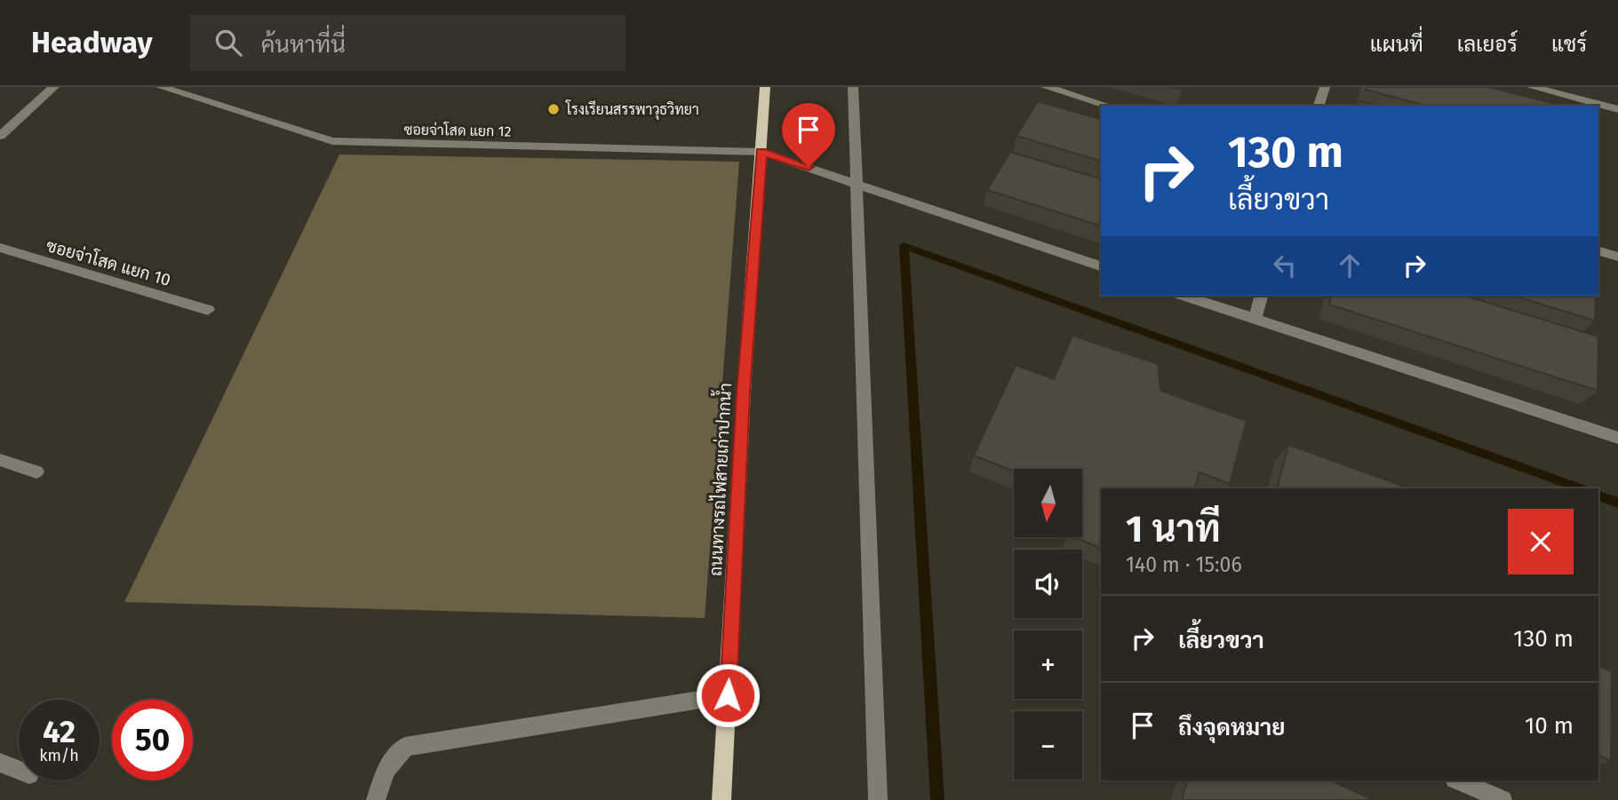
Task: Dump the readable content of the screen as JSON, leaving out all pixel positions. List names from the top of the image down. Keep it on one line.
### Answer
{"streets":{"main road":["ถนนทางรถไฟสายเก่าปากน้ำ"],"street":["ซอยจ่าโสด แยก 12","ซอยจ่าโสด แยก 10"]},"crossings":[["ซอยจ่าโสด แยก 12","ถนนทางรถไฟสายเก่าปากน้ำ"]],"places":["โรงเรียนสรรพาวุธวิทยา"],"north":"bottom","page":{"header":"Headway","search":"ค้นหาที่นี่","nav":["แผนที่","เลเยอร์","แชร์"],"turn":["130 m","เลี้ยวขวา"],"map_buttons":["+","−"],"heading":["1 นาที","140 m · 15:06"],"list":[{"name":"เลี้ยวขวา","value":"130 m"},{"name":"ถึงจุดหมาย","value":"10 m"}],"speed":"42 km/h","limit":"50"}}
